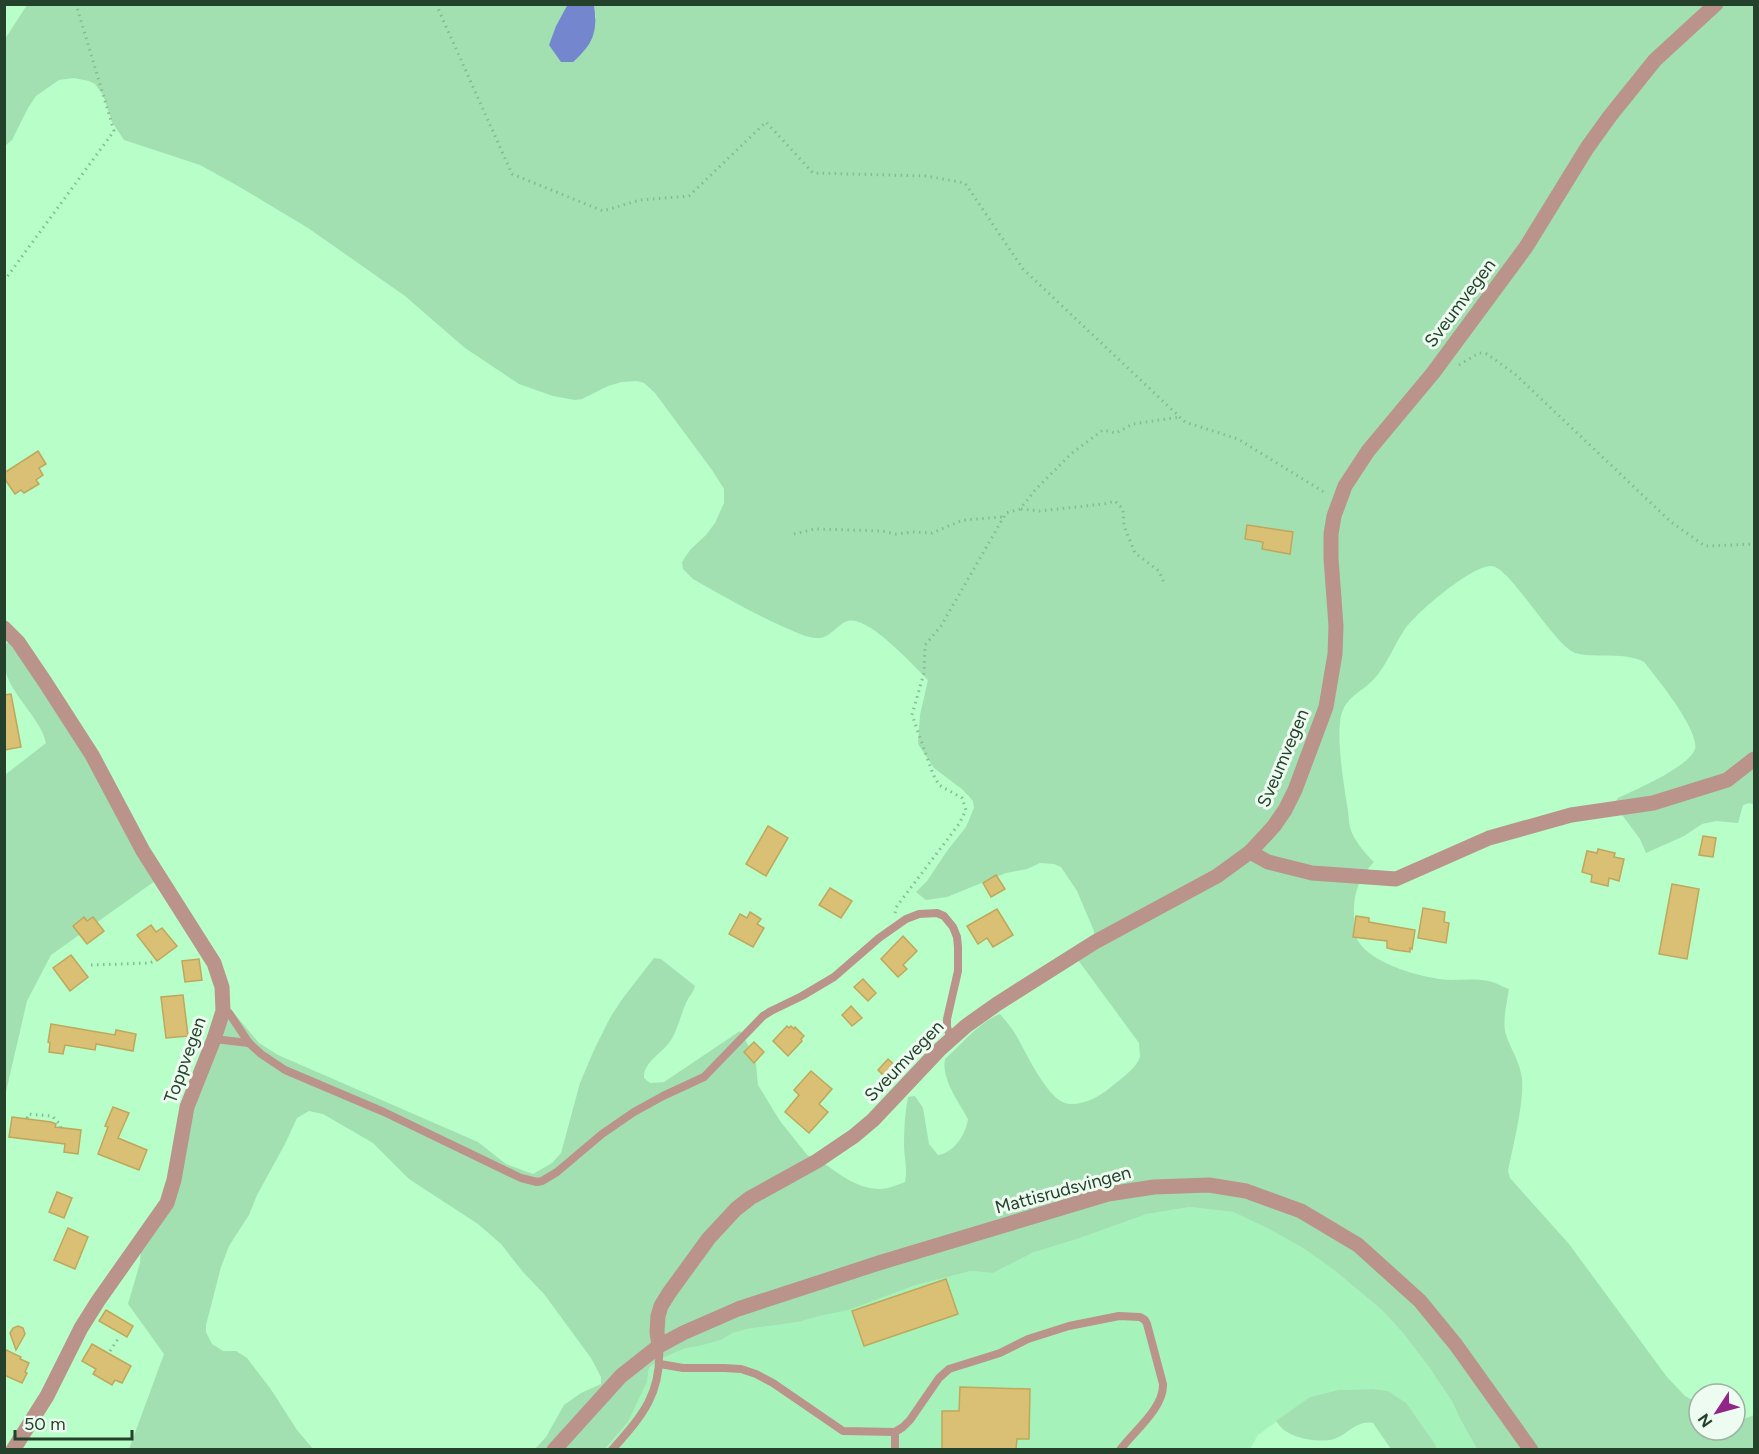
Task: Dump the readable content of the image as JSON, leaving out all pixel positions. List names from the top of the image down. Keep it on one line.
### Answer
{"streets":{"street":["Sveumvegen","Toppvegen","Mattisrudsvingen"]},"crossings":[["Sveumvegen","Mattisrudsvingen"]],"scale_bar":"50 m","north":"bottom left"}
